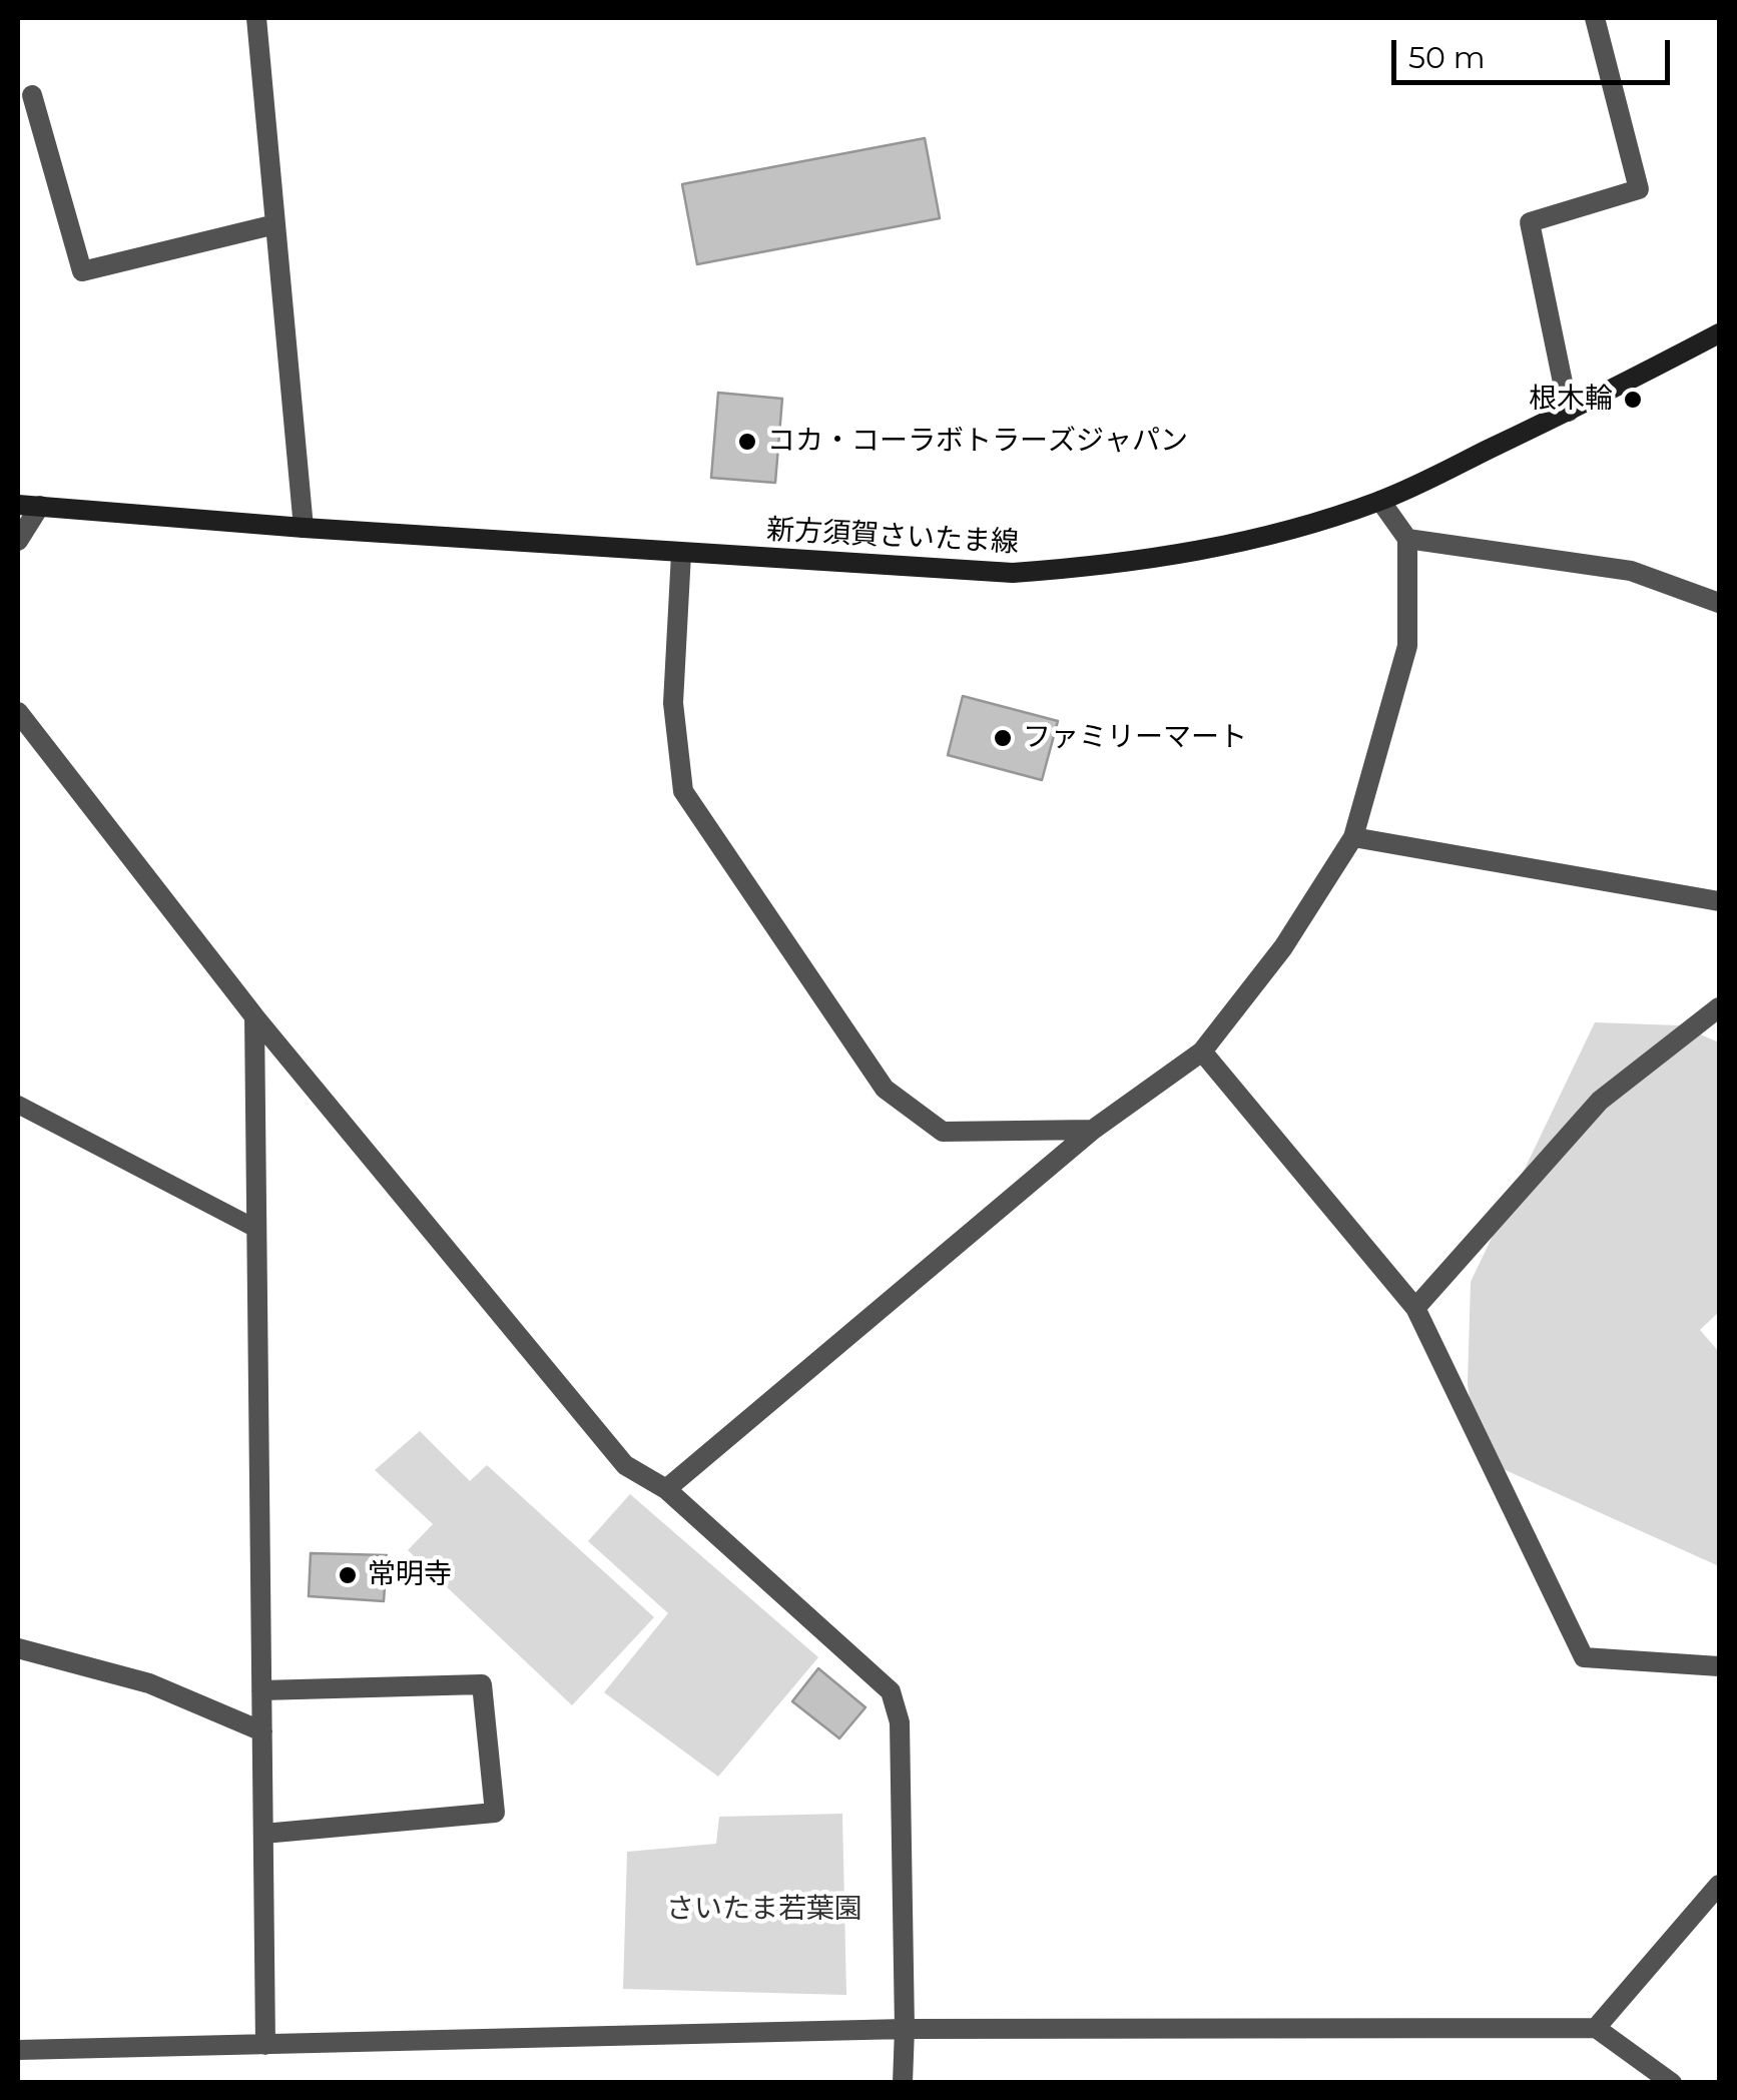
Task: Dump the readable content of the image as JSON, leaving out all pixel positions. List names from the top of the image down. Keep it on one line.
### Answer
{"streets":{"main road":["新方須賀さいたま線"]},"parks":["さいたま若葉園"],"places":["根木輪","コカ・コーラボトラーズジャパン","ファミリーマート","常明寺"],"scale_bar":"50 m"}
